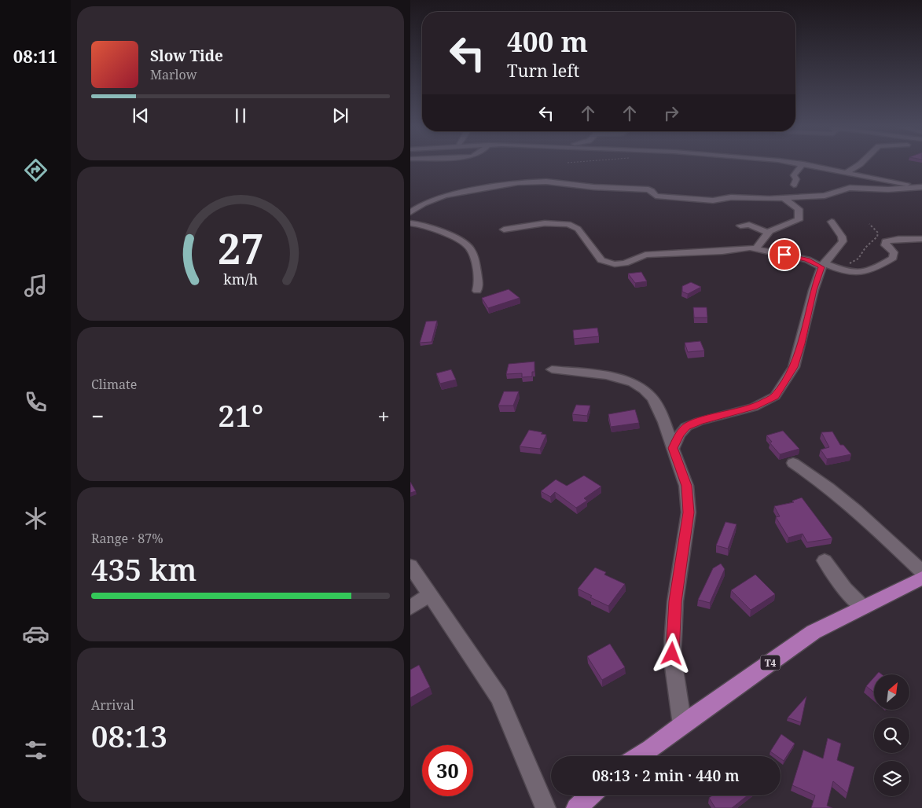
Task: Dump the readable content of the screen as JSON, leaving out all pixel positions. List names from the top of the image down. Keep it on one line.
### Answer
{"streets":{"highway":["T4"]},"north":"top right","page":{"tabs":"08:11","turn":["400 m","Turn left"],"song":["Slow Tide","Marlow"],"tile":["Climate",["Range · 87%","435 km"],["Arrival","08:13"]],"heat":["−","21°","+"],"limit":"30","trip":"08:13 · 2 min · 440 m","gauge":["27","km/h"]}}
